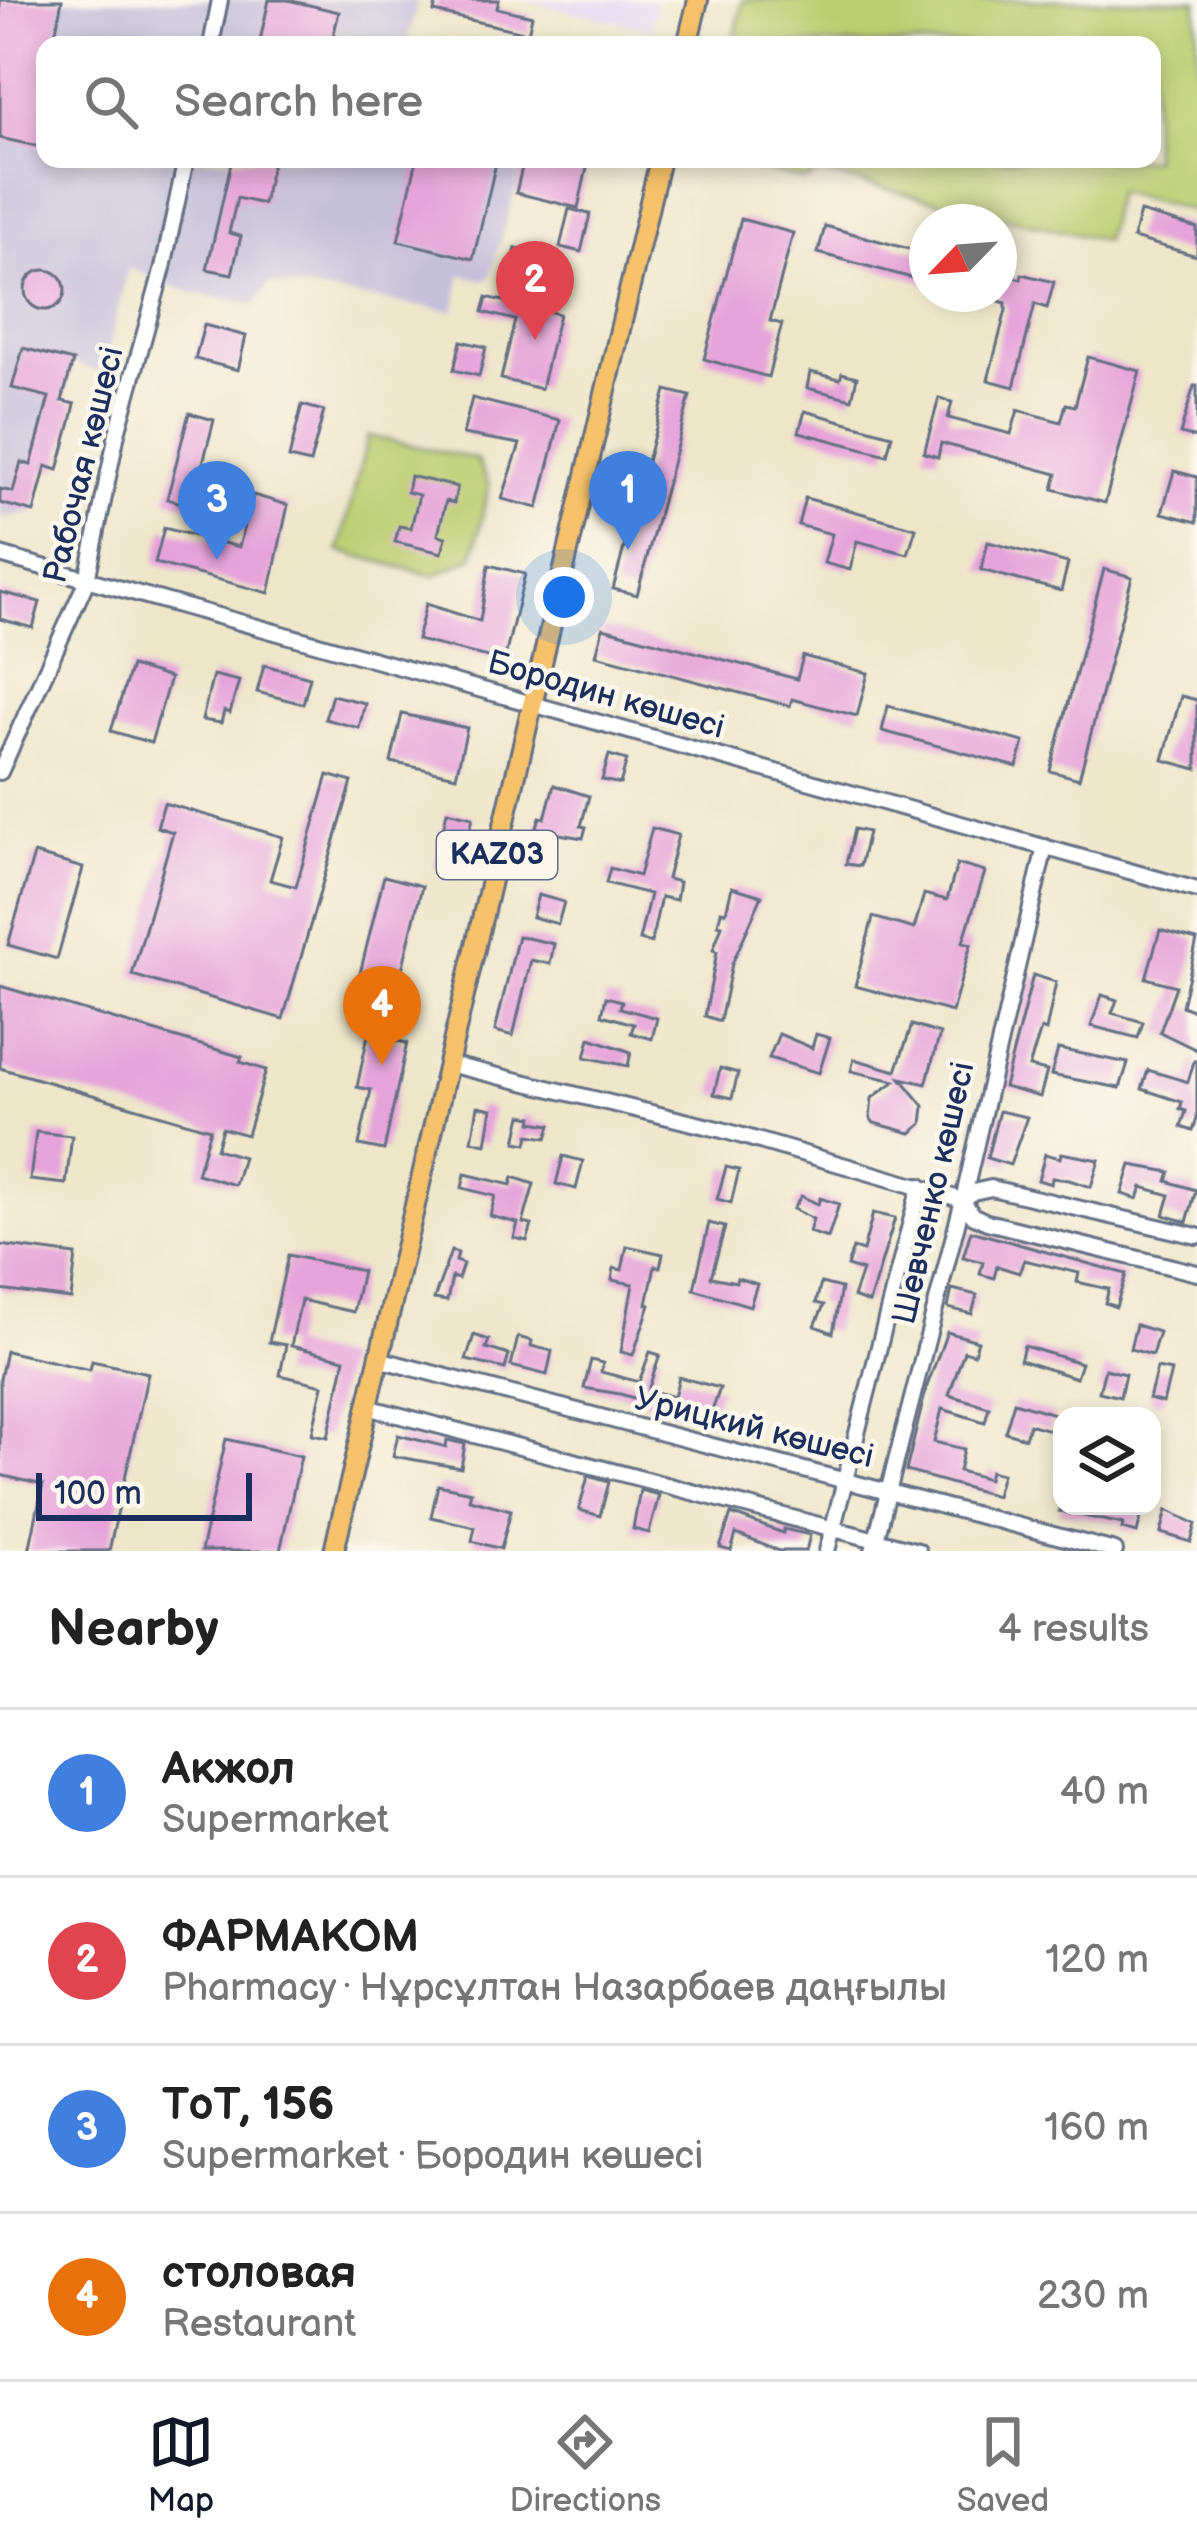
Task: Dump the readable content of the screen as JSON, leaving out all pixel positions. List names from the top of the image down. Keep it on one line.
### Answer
{"streets":{"main road":["KАZ03"],"street":["Рабочая көшесі","Бородин көшесі","Шевченко көшесі","Урицкий көшесі"]},"crossings":[["Рабочая көшесі","Бородин көшесі"],["Бородин көшесі","KАZ03"],["Бородин көшесі","Шевченко көшесі"],["KАZ03","Урицкий көшесі"],["Шевченко көшесі","Урицкий көшесі"]],"scale_bar":"100 m","north":"bottom left","page":{"search":"Search here","pins":["2","1","3","4"],"scale":"100 m","heading":["Nearby","4 results"],"list":[{"mark":"1","name":"Акжол","note":"Supermarket","value":"40 m"},{"mark":"2","name":"ФАРМАКОМ","note":"Pharmacy · Нұрсұлтан Назарбаев даңғылы","value":"120 m"},{"mark":"3","name":"ТоТ, 156","note":"Supermarket · Бородин көшесі","value":"160 m"},{"mark":"4","name":"столовая","note":"Restaurant","value":"230 m"}],"nav":["Map","Directions","Saved"]}}
